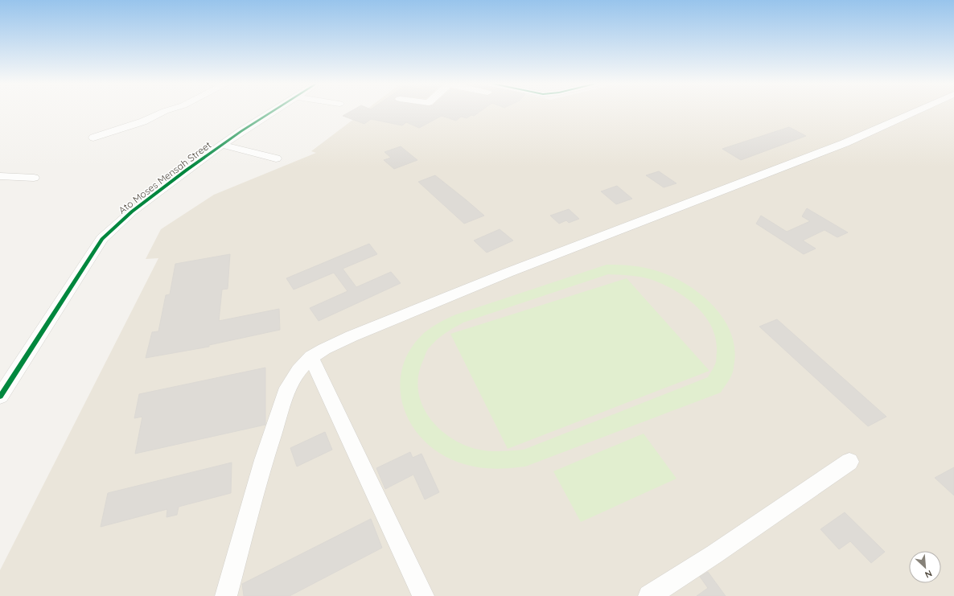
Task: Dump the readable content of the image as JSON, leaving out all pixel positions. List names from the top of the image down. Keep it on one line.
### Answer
{"streets":{"street":["Ato Moses Mensah Street"]},"north":"bottom right"}
